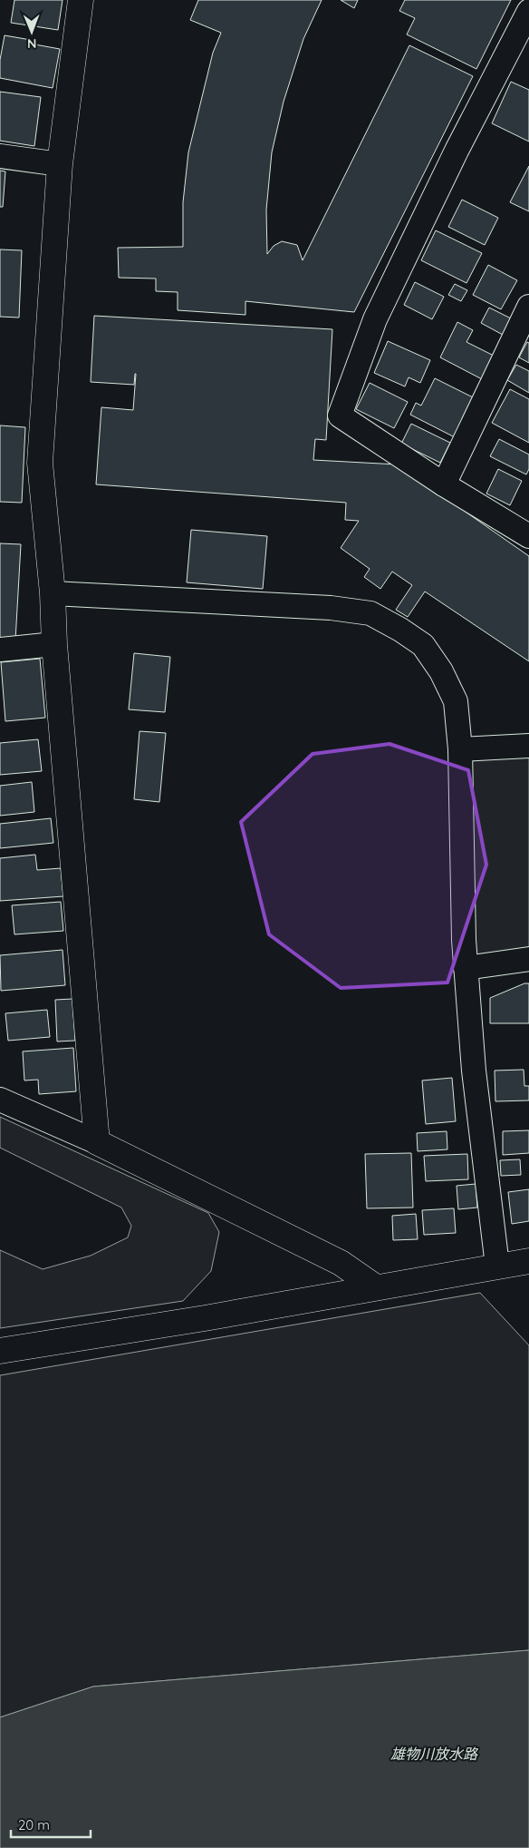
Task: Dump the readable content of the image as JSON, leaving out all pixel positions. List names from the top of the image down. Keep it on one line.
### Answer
{"water":["雄物川放水路"],"scale_bar":"20 m","north":"bottom"}
